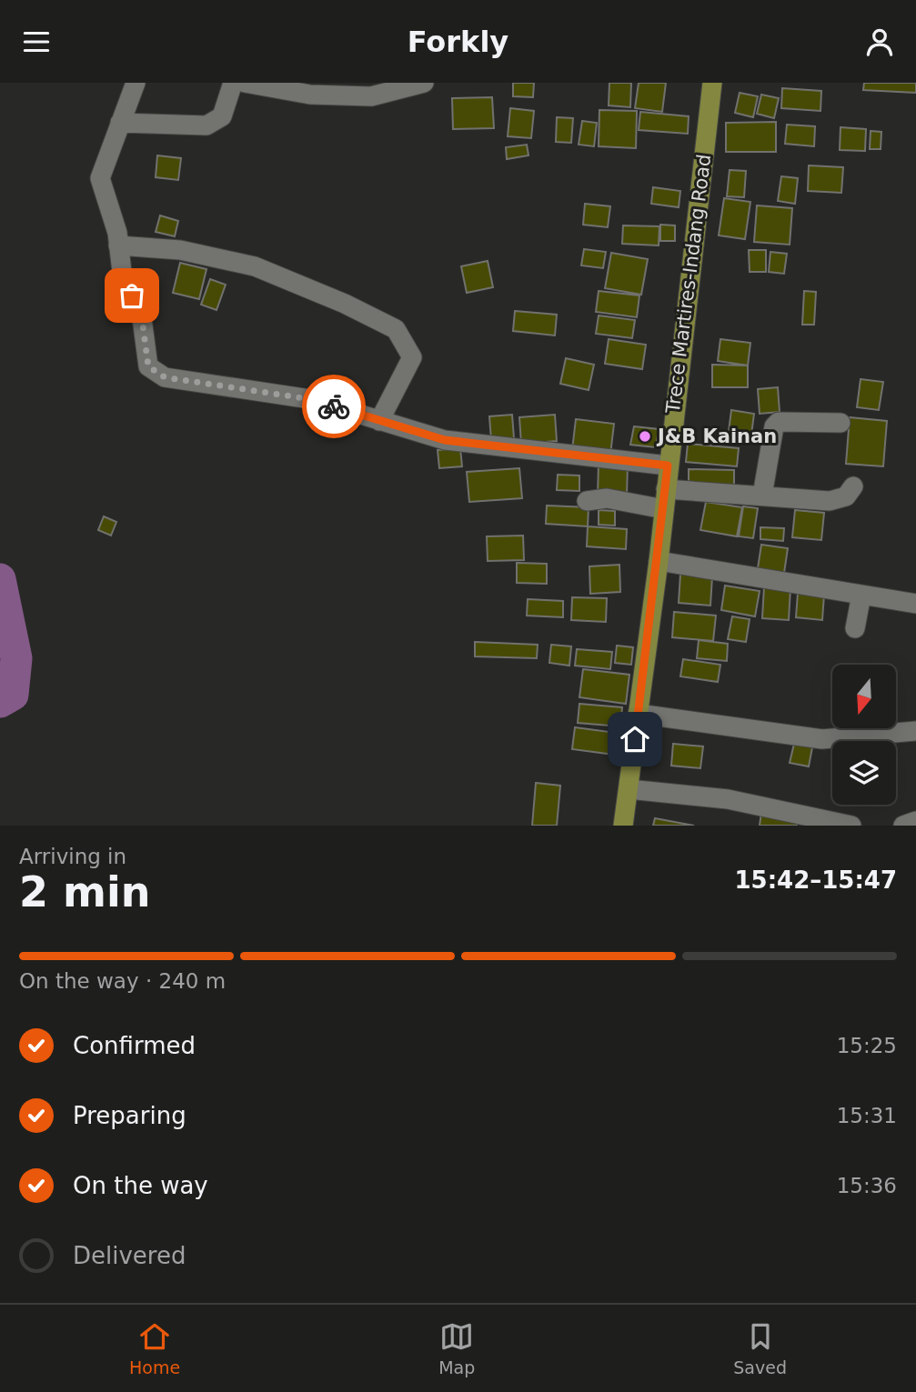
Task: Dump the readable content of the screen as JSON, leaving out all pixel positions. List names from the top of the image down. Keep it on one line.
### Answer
{"streets":{"main road":["Trece Martires-Indang Road"]},"places":["J&B Kainan"],"north":"bottom","page":{"header":"Forkly","heading":["2 min","Arriving in","15:42–15:47"],"bar":"On the way · 240 m","list":[["Confirmed","15:25"],["Preparing","15:31"],["On the way","15:36"],"Delivered"],"tabs":["Home","Map","Saved"]}}
